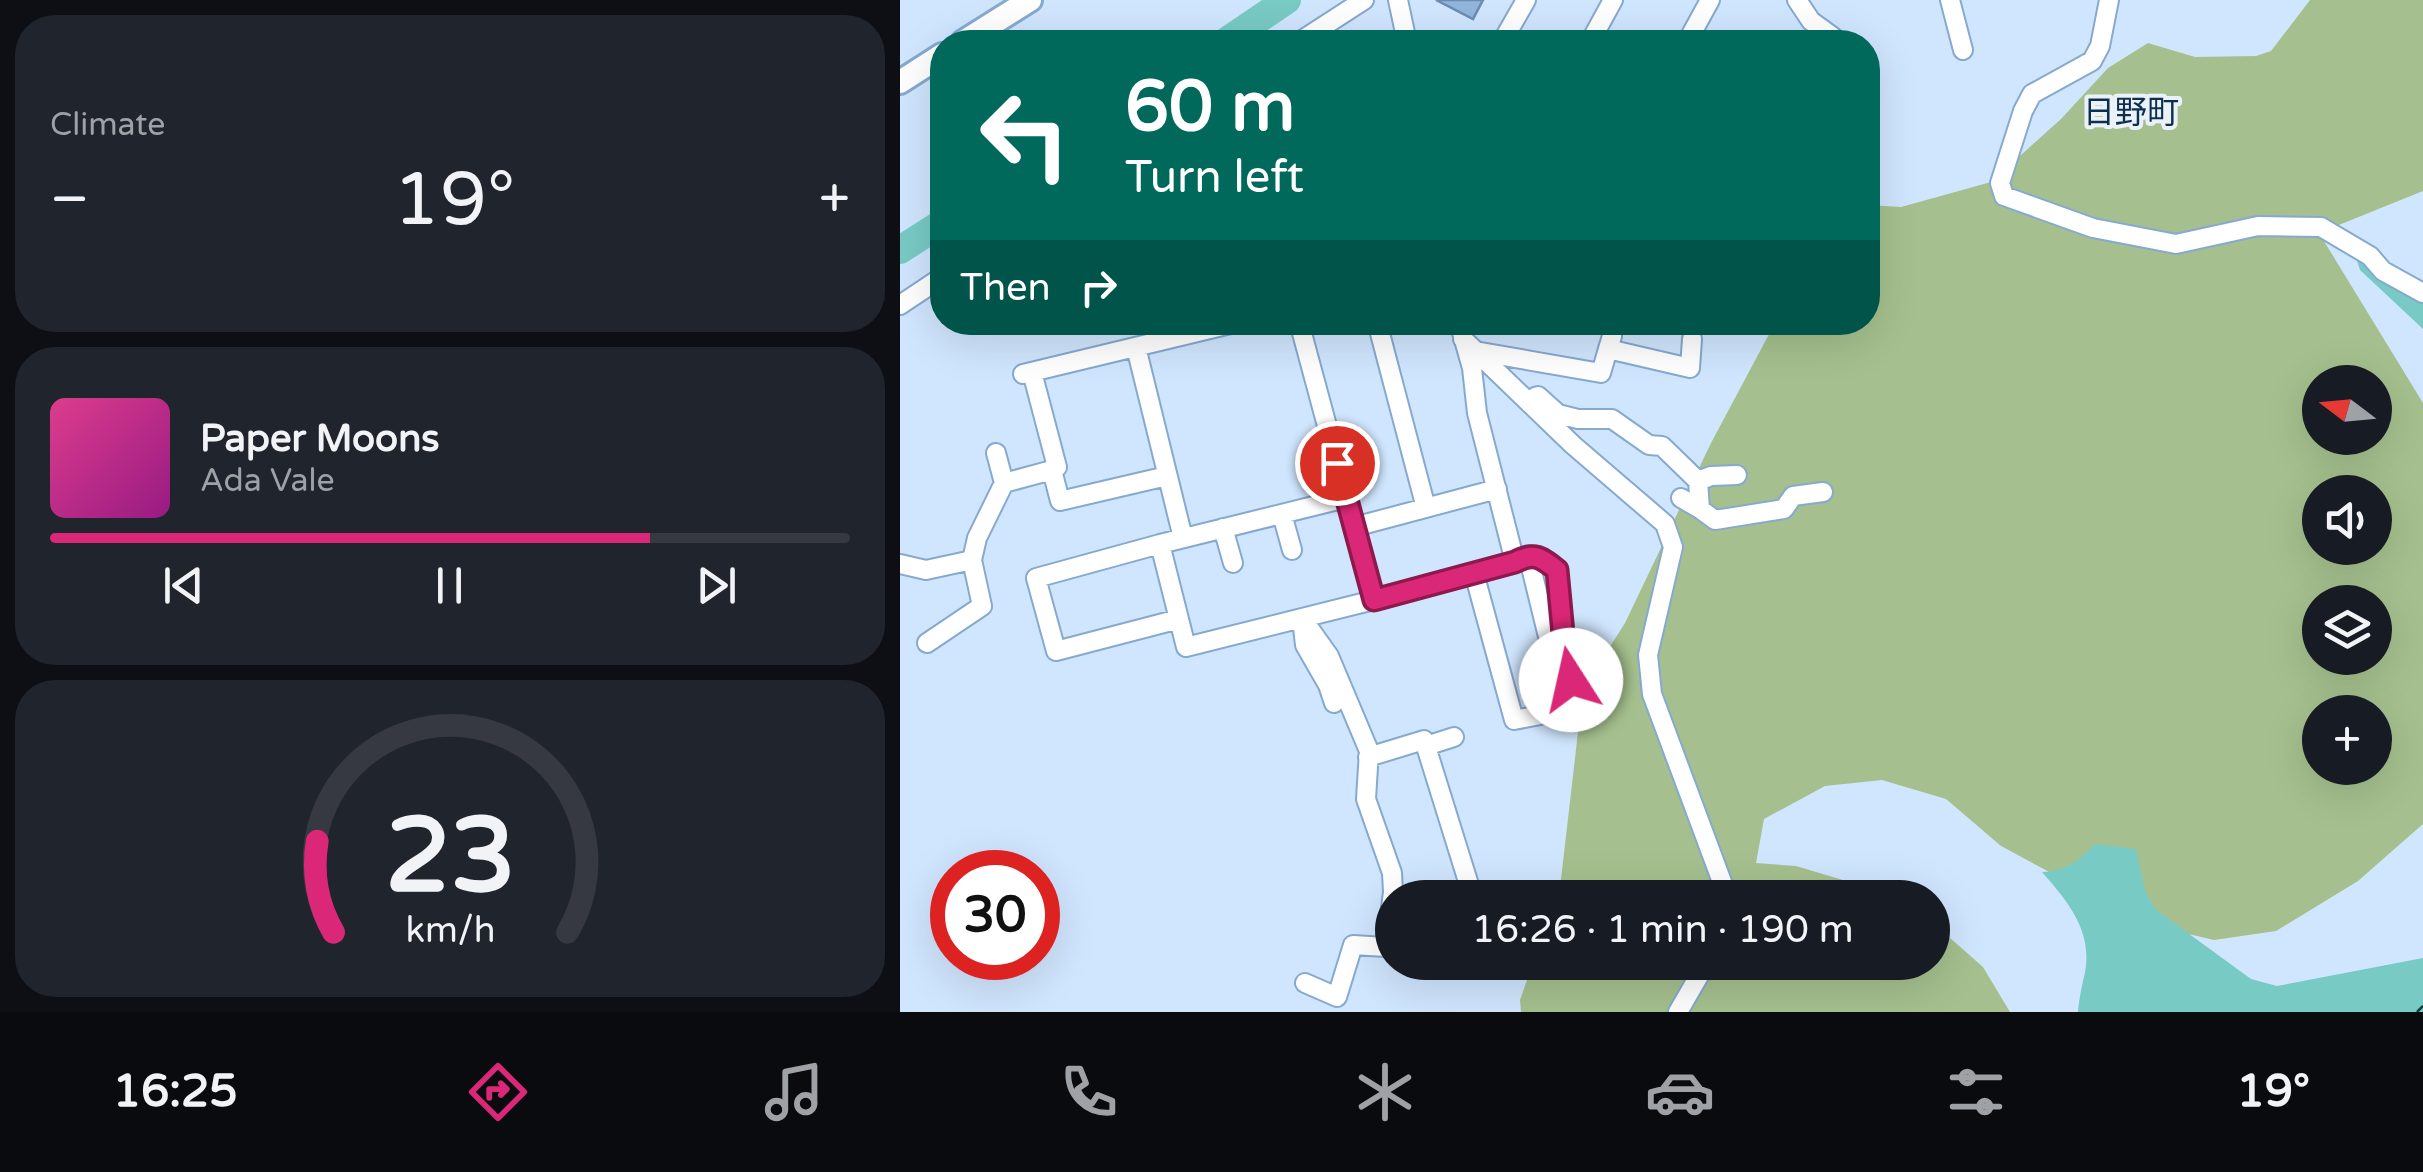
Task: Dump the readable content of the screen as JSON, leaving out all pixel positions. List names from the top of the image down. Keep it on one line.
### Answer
{"districts":["日野町"],"north":"left","page":{"tile":"Climate","turn":["60 m","Turn left"],"heat":["−","19°","+"],"then":"Then","map_buttons":"+","song":["Paper Moons","Ada Vale"],"limit":"30","trip":"16:26 · 1 min · 190 m","tabs":["16:25","19°"],"gauge":["23","km/h"]}}
